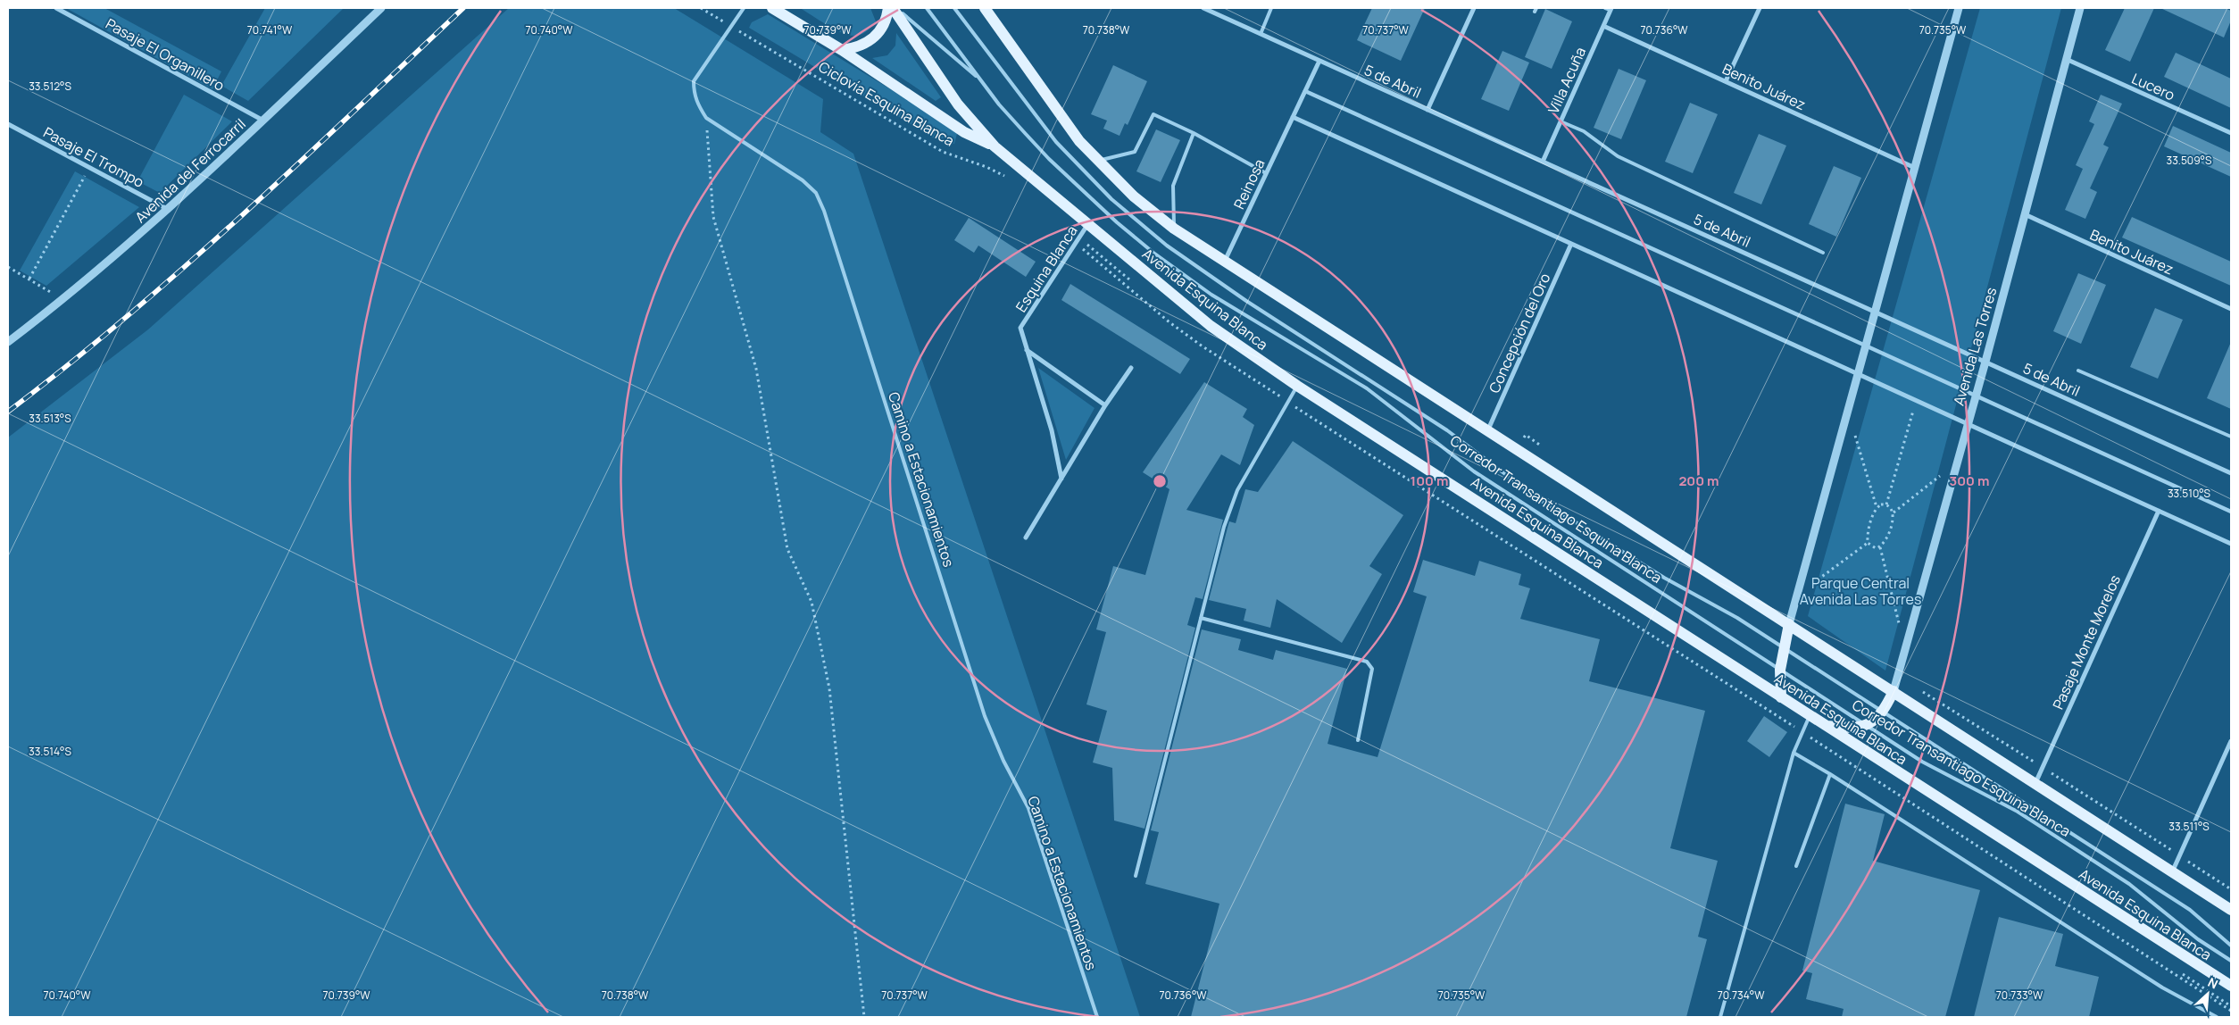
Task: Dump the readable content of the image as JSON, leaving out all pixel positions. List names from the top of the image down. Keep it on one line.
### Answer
{"streets":{"main road":["Avenida Esquina Blanca"],"street":["Pasaje El Organillero","Villa Acuña","5 de Abril","Benito Juárez","Lucero","Pasaje El Trompo","Avenida del Ferrocarril","Reinosa","Esquina Blanca","Concepción del Oro","Avenida Las Torres","Pasaje Monte Morelos"],"lane":["Camino a Estacionamientos","Corredor Transantiago Esquina Blanca"],"path":["Ciclovía Esquina Blanca"]},"crossings":[["Pasaje El Organillero","Avenida del Ferrocarril"],["Villa Acuña","5 de Abril"],["Villa Acuña","Benito Juárez"],["5 de Abril","Reinosa"],["5 de Abril","Avenida Las Torres"],["Benito Juárez","Avenida Las Torres"],["Lucero","Avenida Las Torres"],["Ciclovía Esquina Blanca","Camino a Estacionamientos"],["Pasaje El Trompo","Avenida del Ferrocarril"],["Esquina Blanca","Avenida Esquina Blanca"]],"parks":["Parque Central Avenida Las Torres"],"north":"top right","coordinates":["70.741°W","70.740°W","70.739°W","70.738°W","70.737°W","70.736°W","70.735°W","33.512°S","33.509°S","33.513°S","33.510°S","33.514°S","33.511°S","70.734°W","70.733°W"],"rings":["100 m","200 m","300 m"]}
